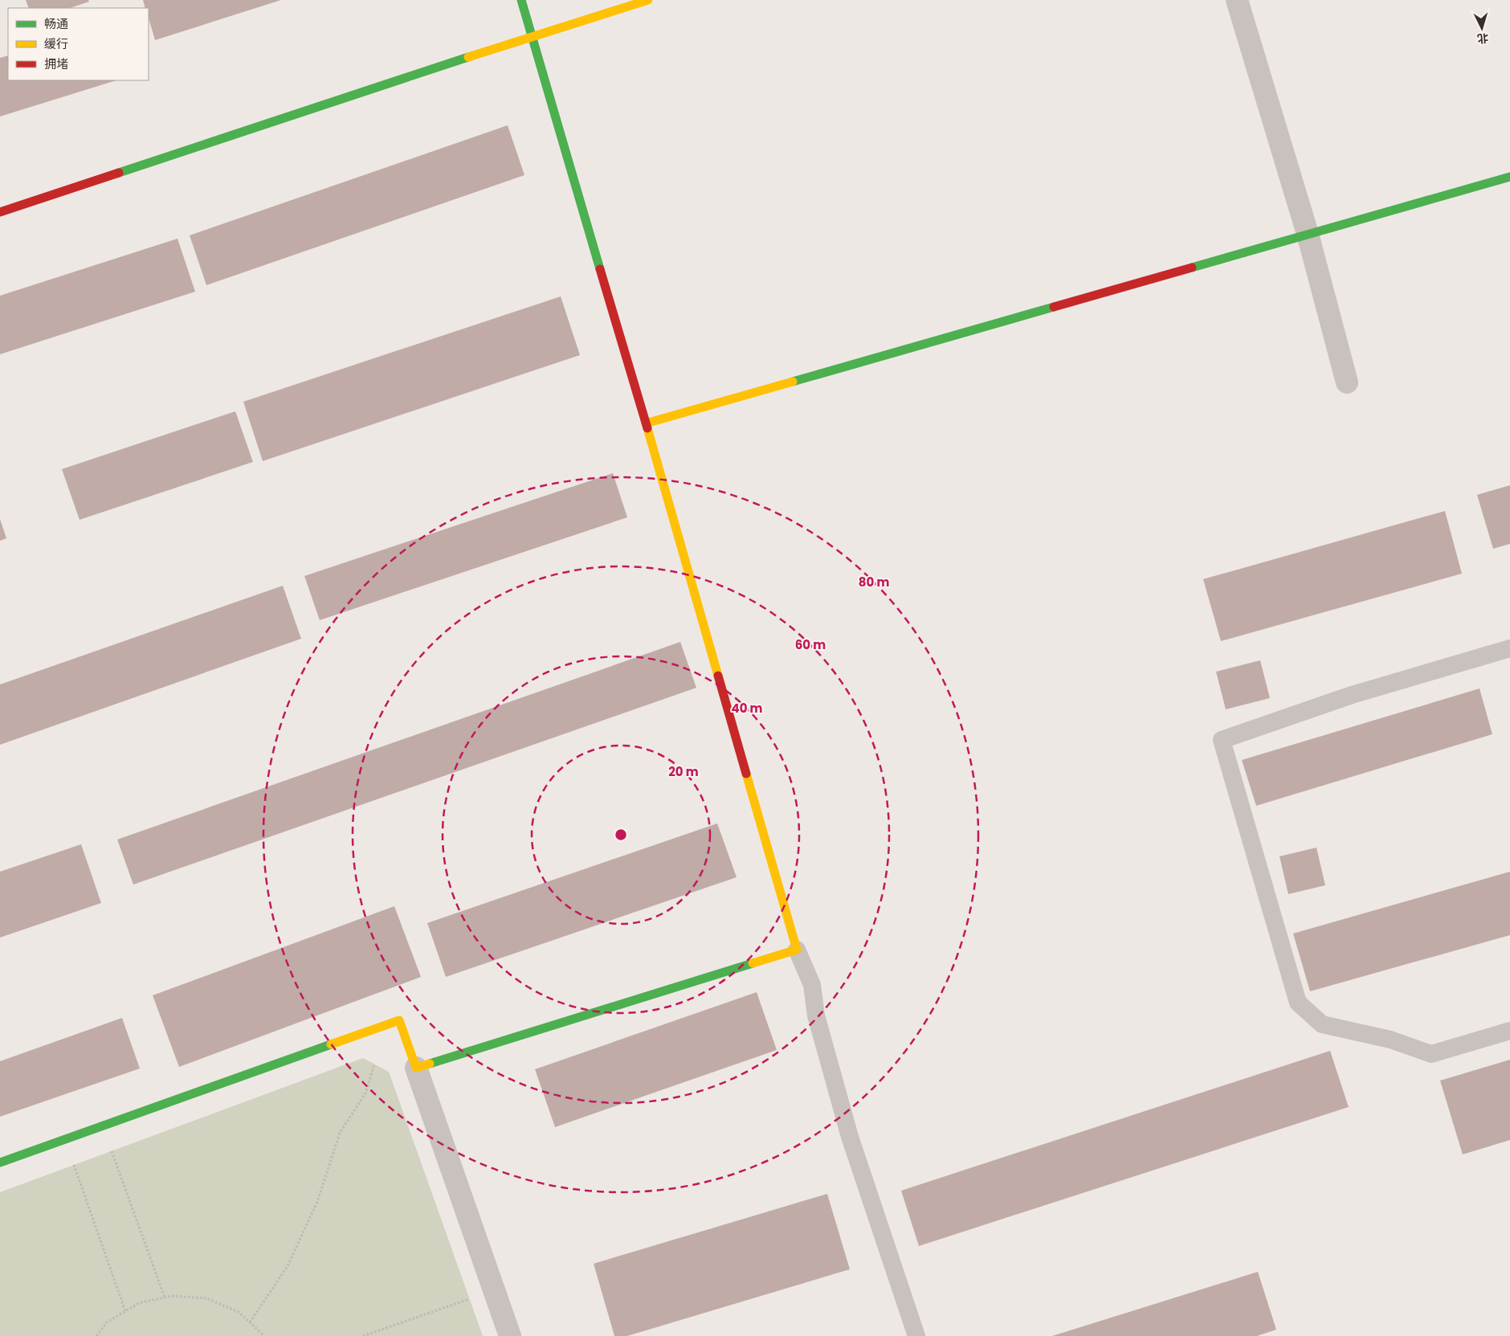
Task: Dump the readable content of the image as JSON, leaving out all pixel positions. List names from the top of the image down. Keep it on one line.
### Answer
{"legend":["畅通","缓行","拥堵"],"north":"bottom","rings":["80 m","60 m","40 m","20 m"]}
